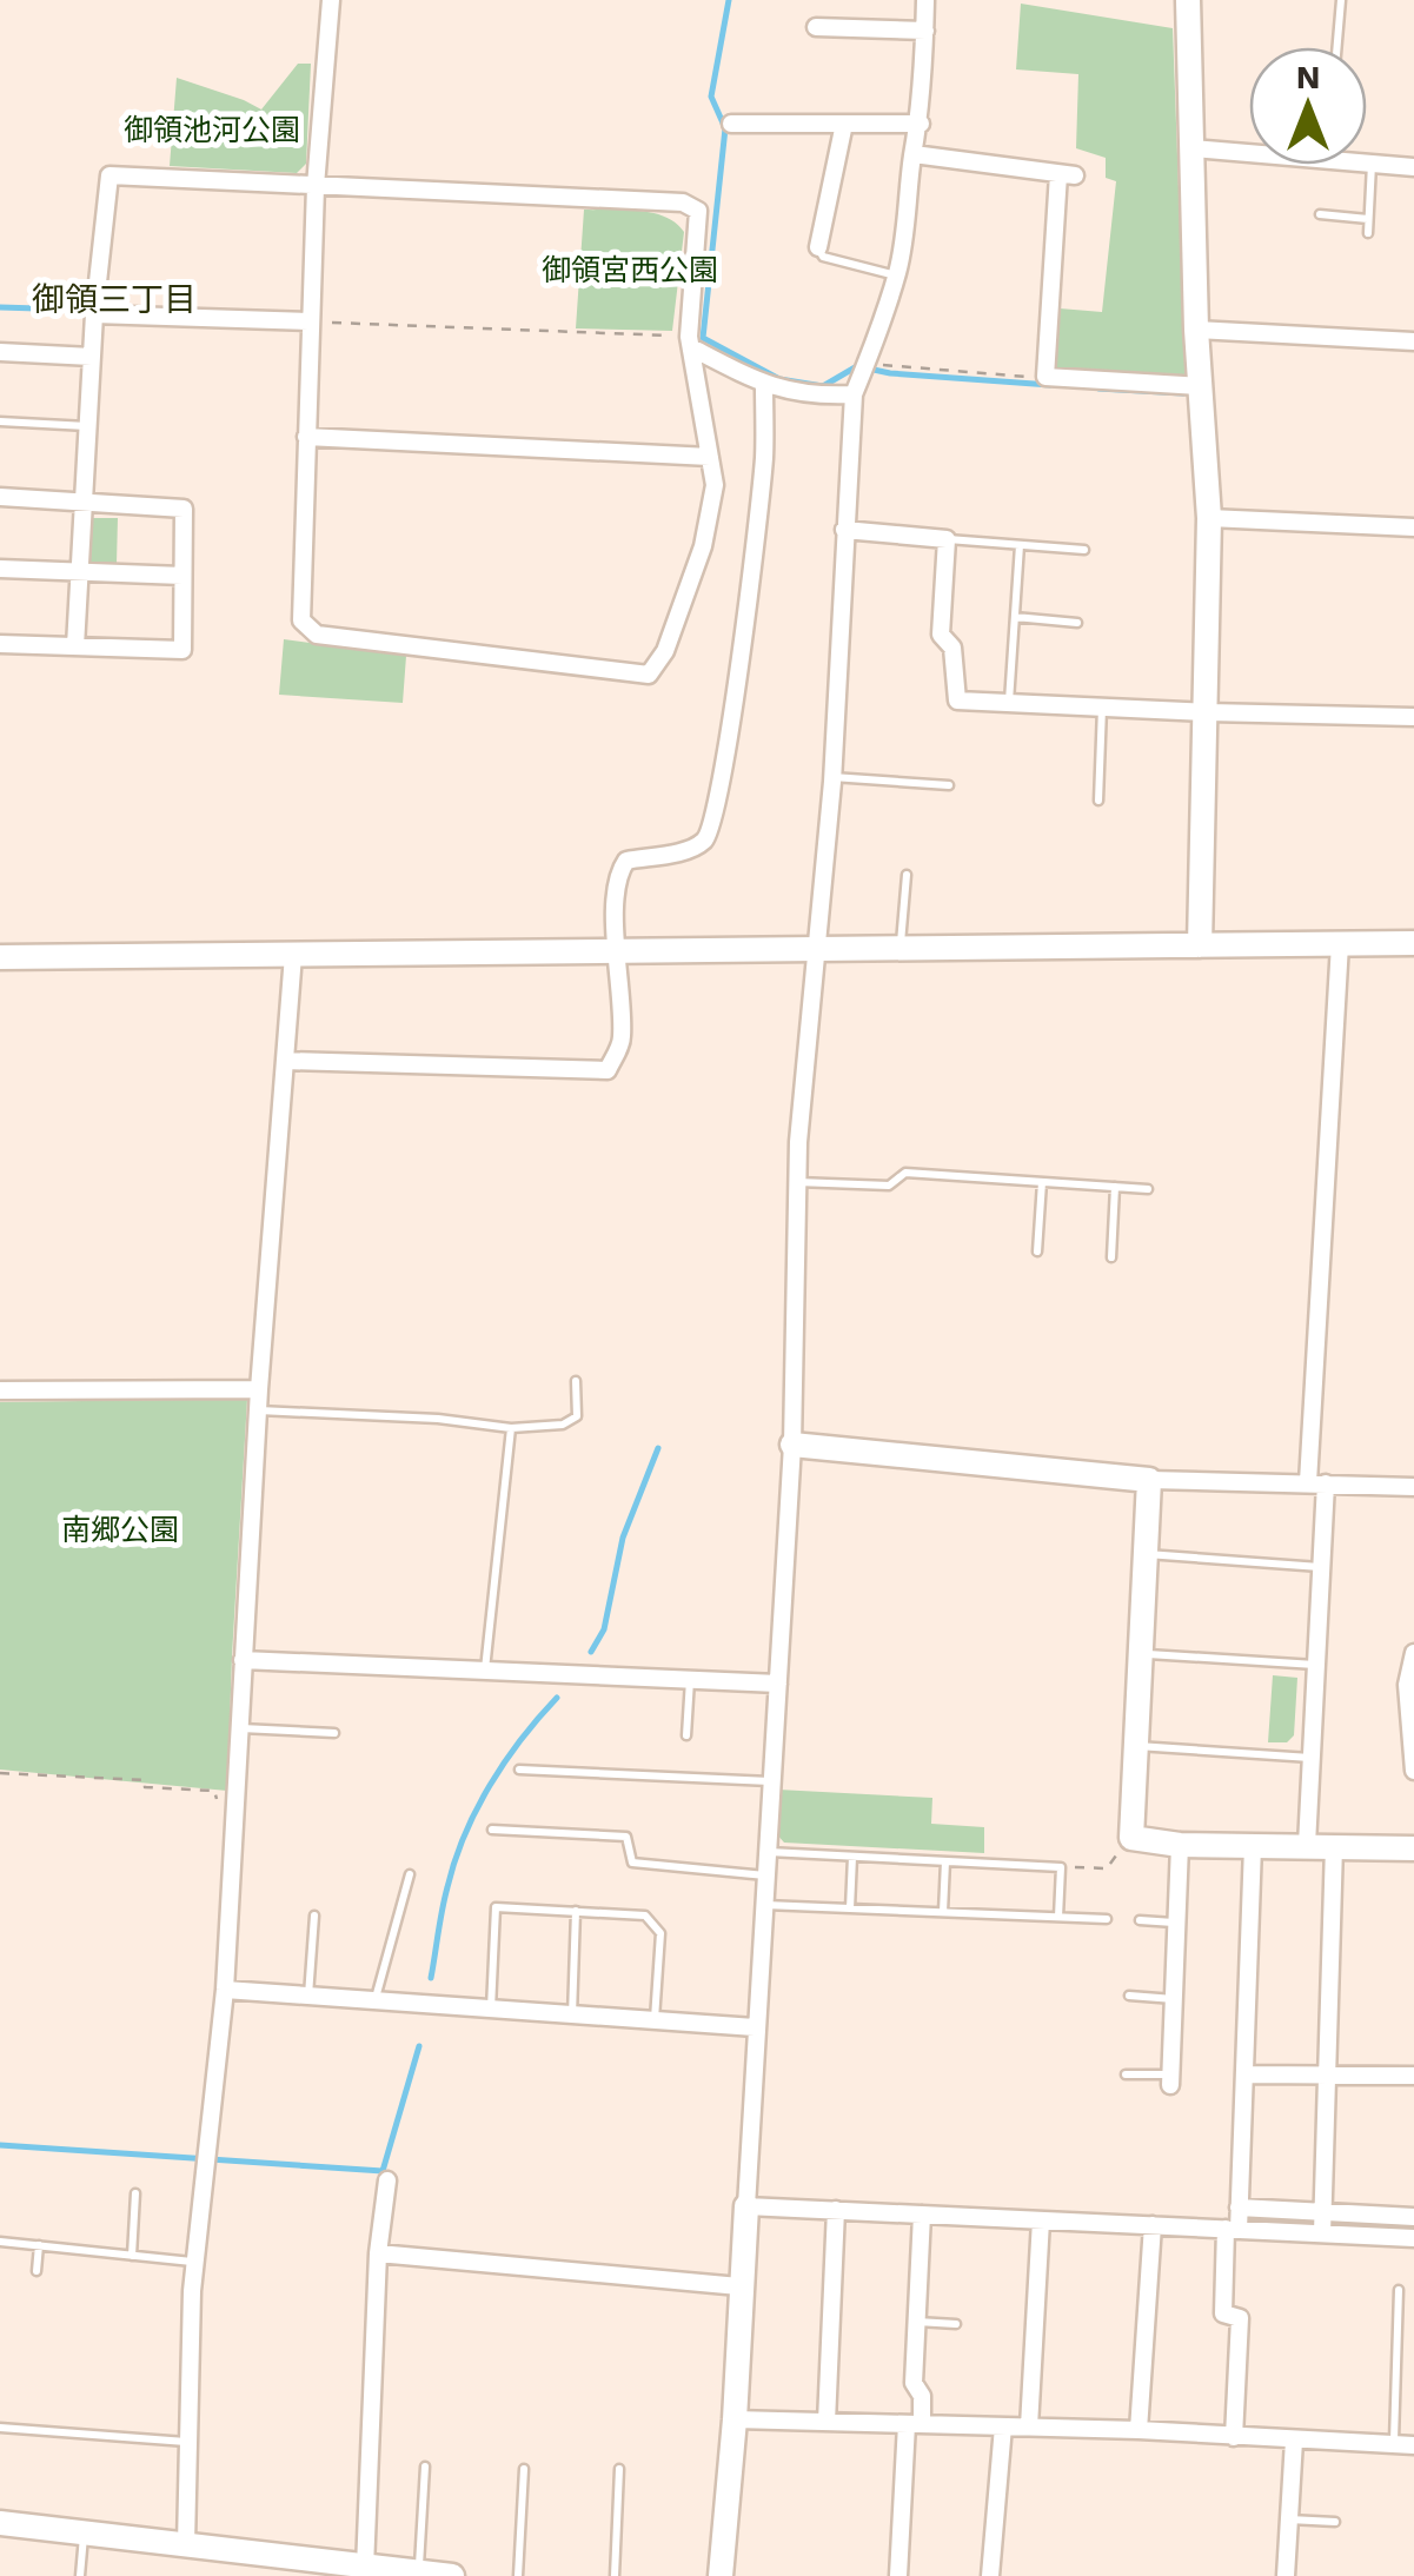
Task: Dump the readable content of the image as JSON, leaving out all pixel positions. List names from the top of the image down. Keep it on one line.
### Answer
{"districts":["御領三丁目"],"parks":["御領池河公園","御領宮西公園","南郷公園"],"north":"top"}
